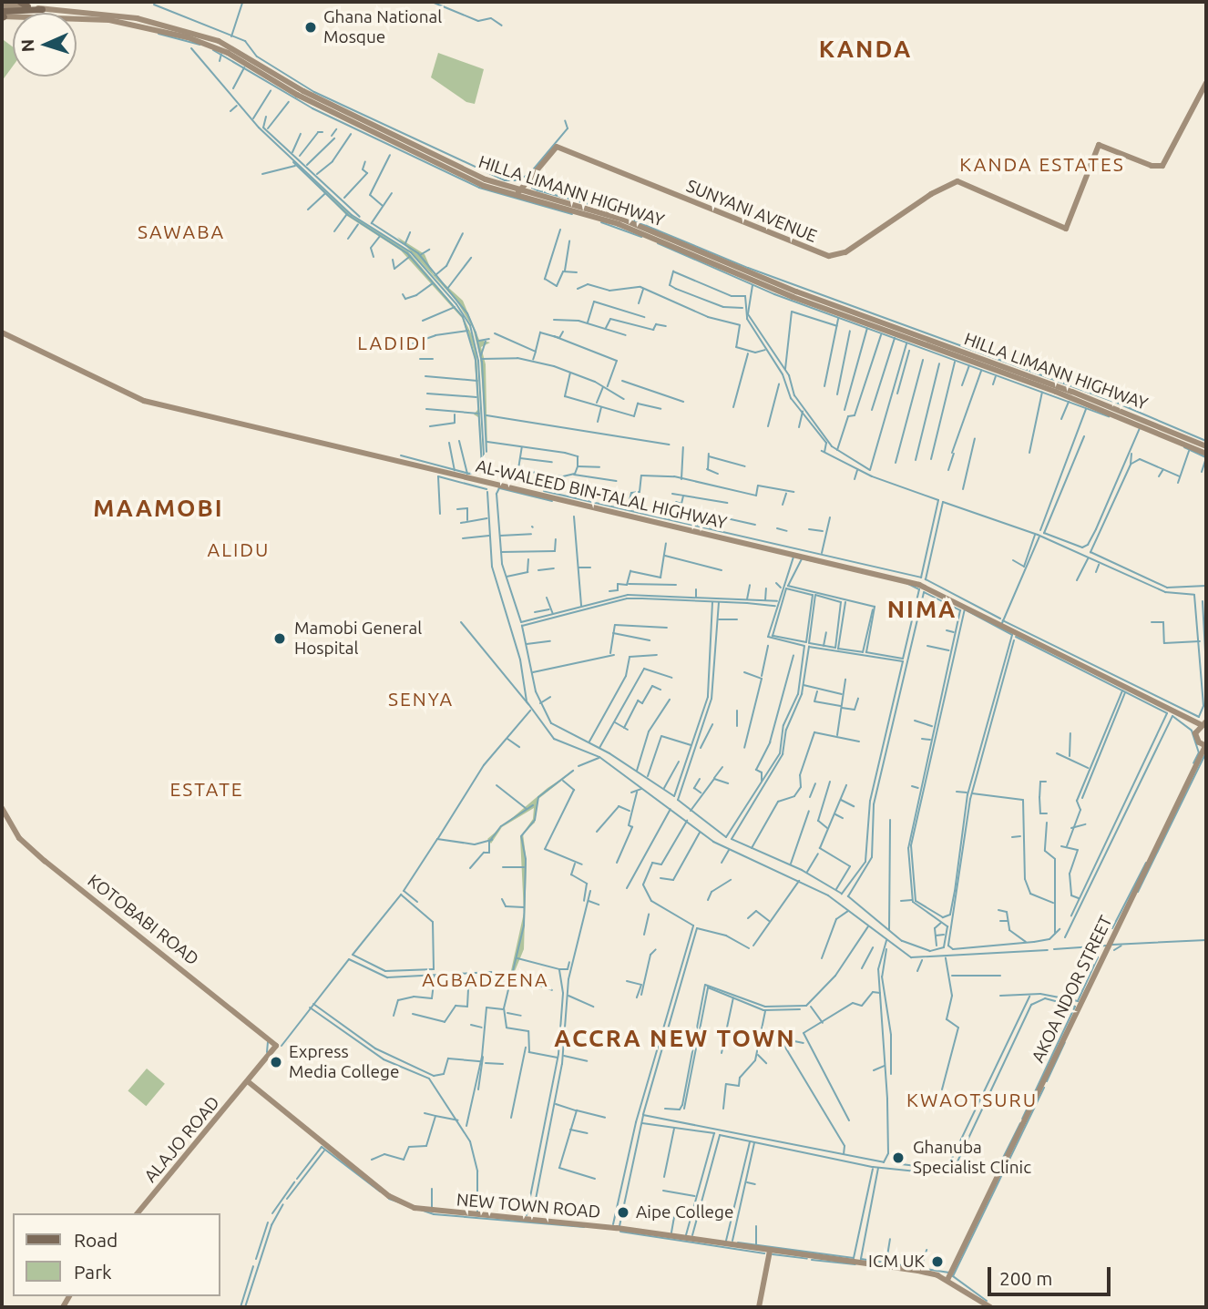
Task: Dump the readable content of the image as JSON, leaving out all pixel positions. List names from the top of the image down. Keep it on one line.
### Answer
{"streets":{"street":["HILLA LIMANN HIGHWAY","SUNYANI AVENUE","AL-WALEED BIN-TALAL HIGHWAY","KOTOBABI ROAD","AKOA NDOR STREET","ALAJO ROAD","NEW TOWN ROAD"]},"crossings":[["AL-WALEED BIN-TALAL HIGHWAY","AKOA NDOR STREET"],["KOTOBABI ROAD","ALAJO ROAD"],["AKOA NDOR STREET","NEW TOWN ROAD"],["ALAJO ROAD","NEW TOWN ROAD"]],"districts":["KANDA","KANDA ESTATES","SAWABA","LADIDI","MAAMOBI","ALIDU","NIMA","SENYA","ESTATE","AGBADZENA","ACCRA NEW TOWN","KWAOTSURU"],"places":["Ghana National Mosque","Mamobi General Hospital","Express Media College","Ghanuba Specialist Clinic","Aipe College","ICM UK"],"legend":["Road","Park"],"scale_bar":"200 m","north":"left"}
